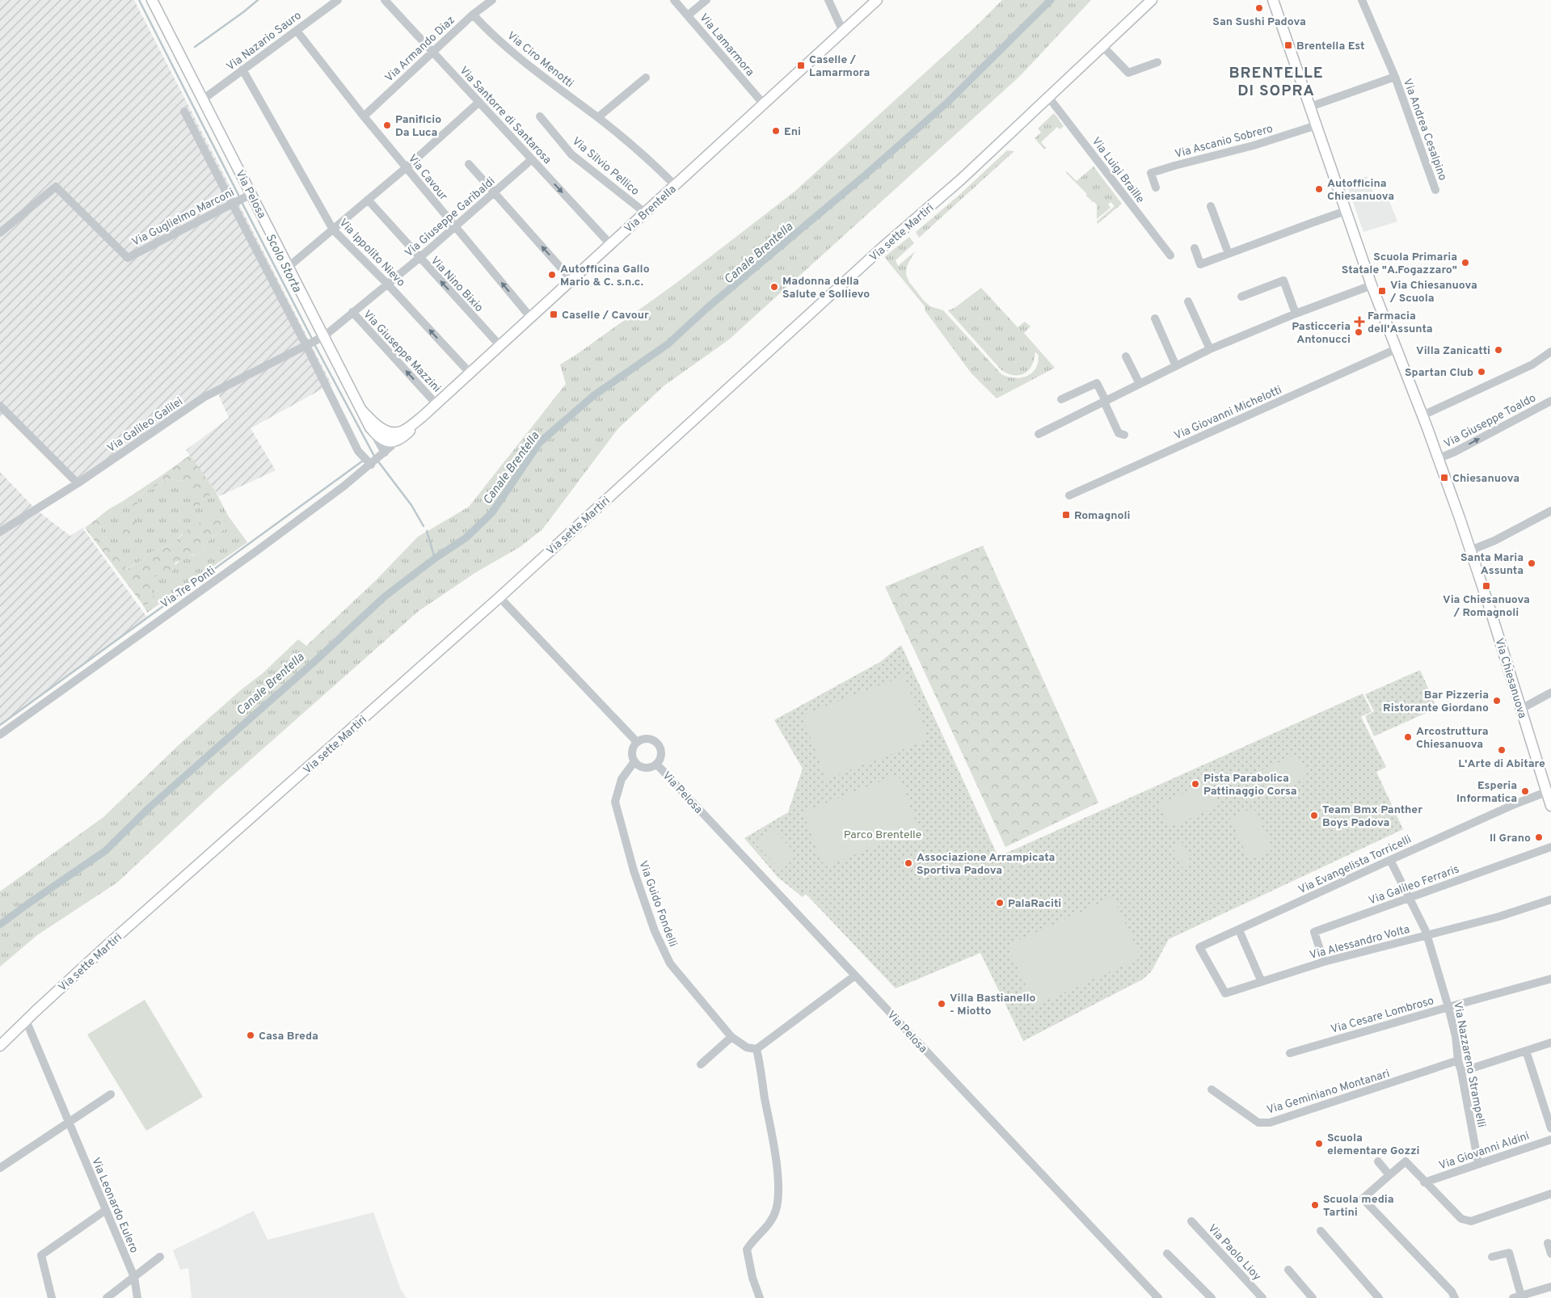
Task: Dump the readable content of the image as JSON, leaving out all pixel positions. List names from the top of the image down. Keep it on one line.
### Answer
{"streets":{"main road":["Via Pelosa","Via Brentella","Via sette Martiri","Via Chiesanuova"],"street":["Via Nazario Sauro","Via Lamarmora","Via Armando Diaz","Via Ciro Menotti","Via Santorre di Santarosa","Via Andrea Cesalpino","Via Ascanio Sobrero","Via Silvio Pellico","Via Luigi Braille","Via Cavour","Via Guglielmo Marconi","Via Giuseppe Garibaldi","Via Ippolito Nievo","Via Nino Bixio","Via Giuseppe Mazzini","Via Giovanni Michelotti","Via Giuseppe Toaldo","Via Galileo Galilei","Via Tre Ponti","Via Evangelista Torricelli","Via Galileo Ferraris","Via Guido Fondelli","Via Alessandro Volta","Via Cesare Lombroso","Via Nazzareno Strampelli","Via Geminiano Montanari","Via Giovanni Aldini","Via Leonardo Eulero","Via Paolo Lioy"]},"crossings":[["Via Nazario Sauro","Via Cavour"],["Via Nazario Sauro","Via Pelosa"],["Via Nazario Sauro","Via Ippolito Nievo"],["Via Lamarmora","Via Brentella"],["Via Armando Diaz","Via Ciro Menotti"],["Via Armando Diaz","Via Santorre di Santarosa"],["Via Armando Diaz","Via Cavour"],["Via Ciro Menotti","Via Brentella"],["Via Santorre di Santarosa","Via Brentella"],["Via Santorre di Santarosa","Via Giuseppe Garibaldi"],["Via Andrea Cesalpino","Via Chiesanuova"],["Via Ascanio Sobrero","Via Chiesanuova"],["Via Silvio Pellico","Via Brentella"],["Via Luigi Braille","Via sette Martiri"],["Via Cavour","Via Brentella"],["Via Cavour","Via Giuseppe Garibaldi"],["Via Pelosa","Via Guglielmo Marconi"],["Via Pelosa","Via Giuseppe Garibaldi"],["Via Pelosa","Via Galileo Galilei"],["Via Pelosa","Via Tre Ponti"],["Via Pelosa","Via Guido Fondelli"],["Via Brentella","Via Ippolito Nievo"],["Via Brentella","Via Nino Bixio"],["Via Brentella","Via Giuseppe Mazzini"],["Via Giuseppe Garibaldi","Via Ippolito Nievo"],["Via Giuseppe Garibaldi","Via Nino Bixio"],["Via Giuseppe Garibaldi","Via Giuseppe Mazzini"],["Via Giuseppe Garibaldi","Via Galileo Galilei"],["Via sette Martiri","Via Leonardo Eulero"],["Via Giovanni Michelotti","Via Chiesanuova"],["Via Giuseppe Toaldo","Via Chiesanuova"],["Via Chiesanuova","Via Evangelista Torricelli"],["Via Evangelista Torricelli","Via Alessandro Volta"],["Via Evangelista Torricelli","Via Nazzareno Strampelli"],["Via Galileo Ferraris","Via Alessandro Volta"],["Via Galileo Ferraris","Via Nazzareno Strampelli"],["Via Alessandro Volta","Via Nazzareno Strampelli"],["Via Cesare Lombroso","Via Nazzareno Strampelli"],["Via Nazzareno Strampelli","Via Geminiano Montanari"],["Via Nazzareno Strampelli","Via Giovanni Aldini"]],"one_way":["Via Nino Bixio","Via Giuseppe Mazzini"],"districts":["BRENTELLE DI SOPRA"],"water":["Canale Brentella","Scolo Storta"],"parks":["Parco Brentelle"],"places":{"other":["San Sushi Padova","Panificio Da Luca","Eni","Autofficina Chiesanuova","Scuola Primaria Statale \"A.Fogazzaro\"","Autofficina Gallo Mario & C. s.n.c.","Madonna della Salute e Sollievo","Pasticceria Antonucci","Villa Zanicatti","Spartan Club","Santa Maria Assunta","Bar Pizzeria Ristorante Giordano","Arcostruttura Chiesanuova","L'Arte di Abitare","Pista Parabolica Pattinaggio Corsa","Esperia Informatica","Team Bmx Panther Boys Padova","Il Grano","Associazione Arrampicata Sportiva Padova","PalaRaciti","Villa Bastianello - Miotto","Casa Breda","Scuola elementare Gozzi","Scuola media Tartini"],"transit":["Brentella Est","Caselle / Lamarmora","Via Chiesanuova / Scuola","Caselle / Cavour","Chiesanuova","Romagnoli","Via Chiesanuova / Romagnoli"],"health":["Farmacia dell'Assunta"]}}
